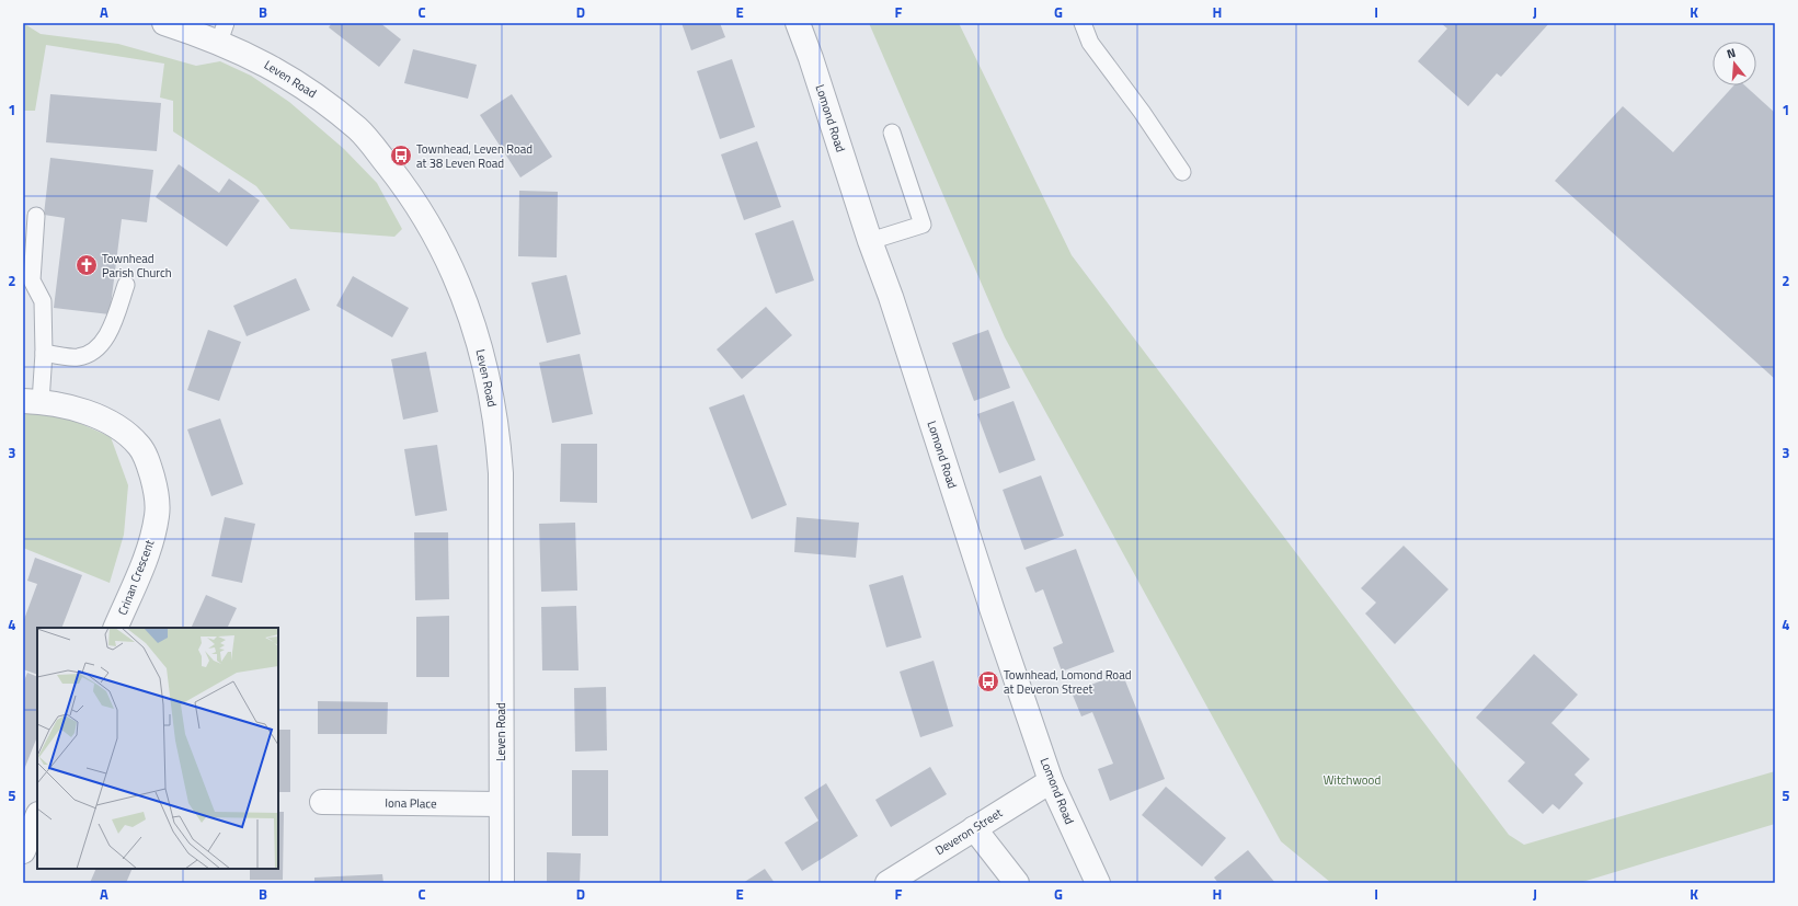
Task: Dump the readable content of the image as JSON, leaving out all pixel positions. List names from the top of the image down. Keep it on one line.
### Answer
{"streets":{"street":["Leven Road","Lomond Road","Crinan Crescent","Iona Place","Deveron Street"]},"crossings":[["Leven Road","Iona Place"],["Lomond Road","Deveron Street"]],"parks":["Witchwood"],"places":{"bus stop":["Townhead, Leven Road at 38 Leven Road","Townhead, Lomond Road at Deveron Street"],"church":["Townhead Parish Church"]},"north":"top","grid":{"columns":["A","B","C","D","E","F","G","H","I","J","K"],"rows":["1","2","3","4","5"]}}
